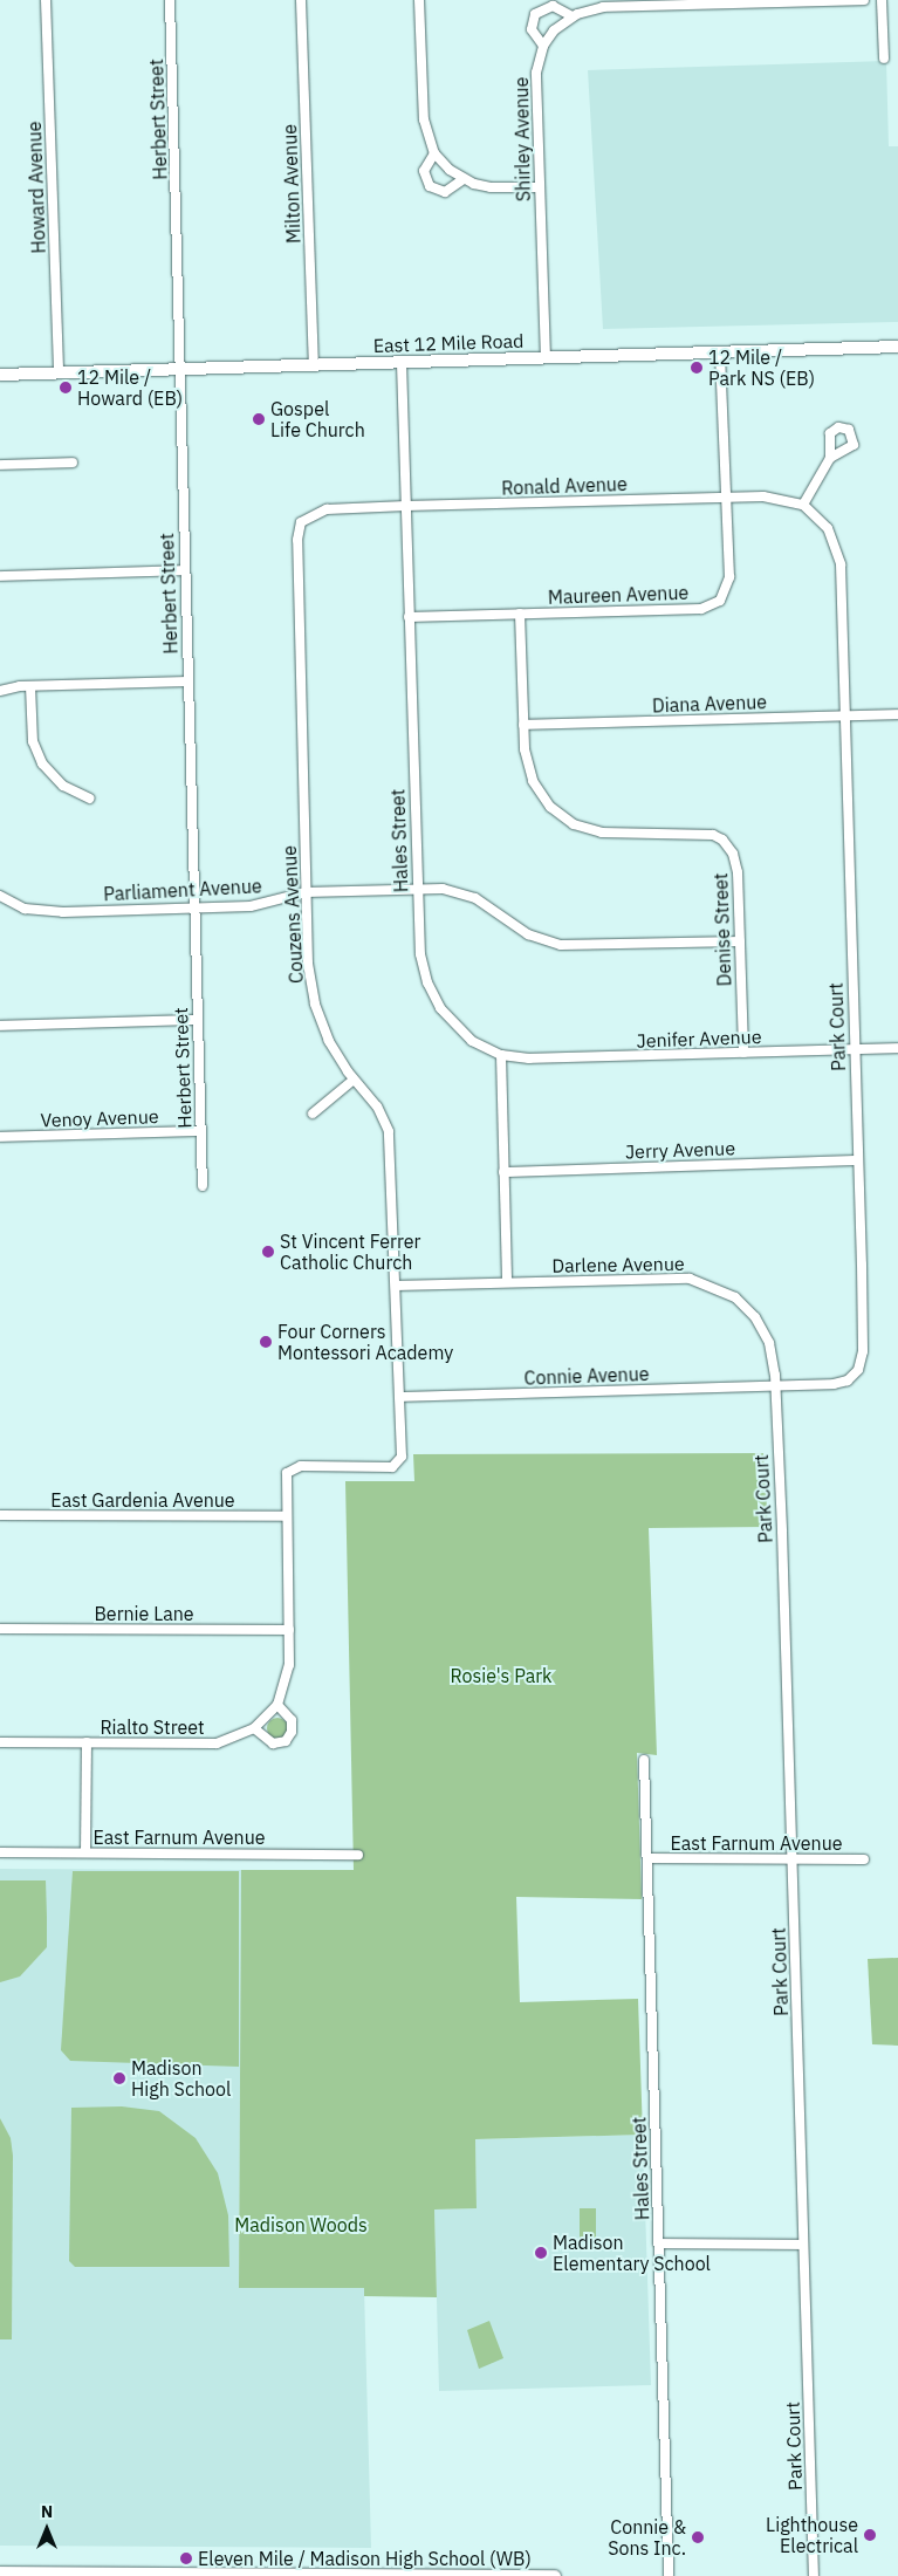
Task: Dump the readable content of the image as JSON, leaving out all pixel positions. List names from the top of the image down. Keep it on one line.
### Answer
{"streets":{"main road":["East 12 Mile Road"],"street":["Herbert Street","Shirley Avenue","Milton Avenue","Howard Avenue","Ronald Avenue","Maureen Avenue","Diana Avenue","Hales Street","Parliament Avenue","Couzens Avenue","Denise Street","Park Court","Jenifer Avenue","Venoy Avenue","Jerry Avenue","Darlene Avenue","Connie Avenue","East Gardenia Avenue","Bernie Lane","Rialto Street","East Farnum Avenue"]},"crossings":[["Herbert Street","East 12 Mile Road"],["Herbert Street","Parliament Avenue"],["Herbert Street","Venoy Avenue"],["Shirley Avenue","East 12 Mile Road"],["Milton Avenue","East 12 Mile Road"],["Howard Avenue","East 12 Mile Road"],["East 12 Mile Road","Hales Street"],["Ronald Avenue","Maureen Avenue"],["Ronald Avenue","Hales Street"],["Ronald Avenue","Couzens Avenue"],["Ronald Avenue","Park Court"],["Maureen Avenue","Hales Street"],["Maureen Avenue","Denise Street"],["Maureen Avenue","Park Court"],["Diana Avenue","Denise Street"],["Diana Avenue","Park Court"],["Hales Street","Parliament Avenue"],["Hales Street","Couzens Avenue"],["Hales Street","Jenifer Avenue"],["Hales Street","East Farnum Avenue"],["Parliament Avenue","Couzens Avenue"],["Parliament Avenue","Denise Street"],["Couzens Avenue","Darlene Avenue"],["Couzens Avenue","Connie Avenue"],["Couzens Avenue","Rialto Street"],["Denise Street","Jenifer Avenue"],["Park Court","Jenifer Avenue"],["Park Court","Jerry Avenue"],["Park Court","Darlene Avenue"],["Park Court","Connie Avenue"],["Park Court","East Farnum Avenue"],["Darlene Avenue","Connie Avenue"],["East Gardenia Avenue","Rialto Street"],["Bernie Lane","Rialto Street"],["Rialto Street","East Farnum Avenue"]],"parks":["Rosie's Park","Madison Woods"],"places":["12 Mile / Park NS (EB)","12 Mile / Howard (EB)","Gospel Life Church","St Vincent Ferrer Catholic Church","Four Corners Montessori Academy","Madison High School","Madison Elementary School","Lighthouse Electrical","Connie & Sons Inc.","Eleven Mile / Madison High School (WB)"],"north":"top"}
